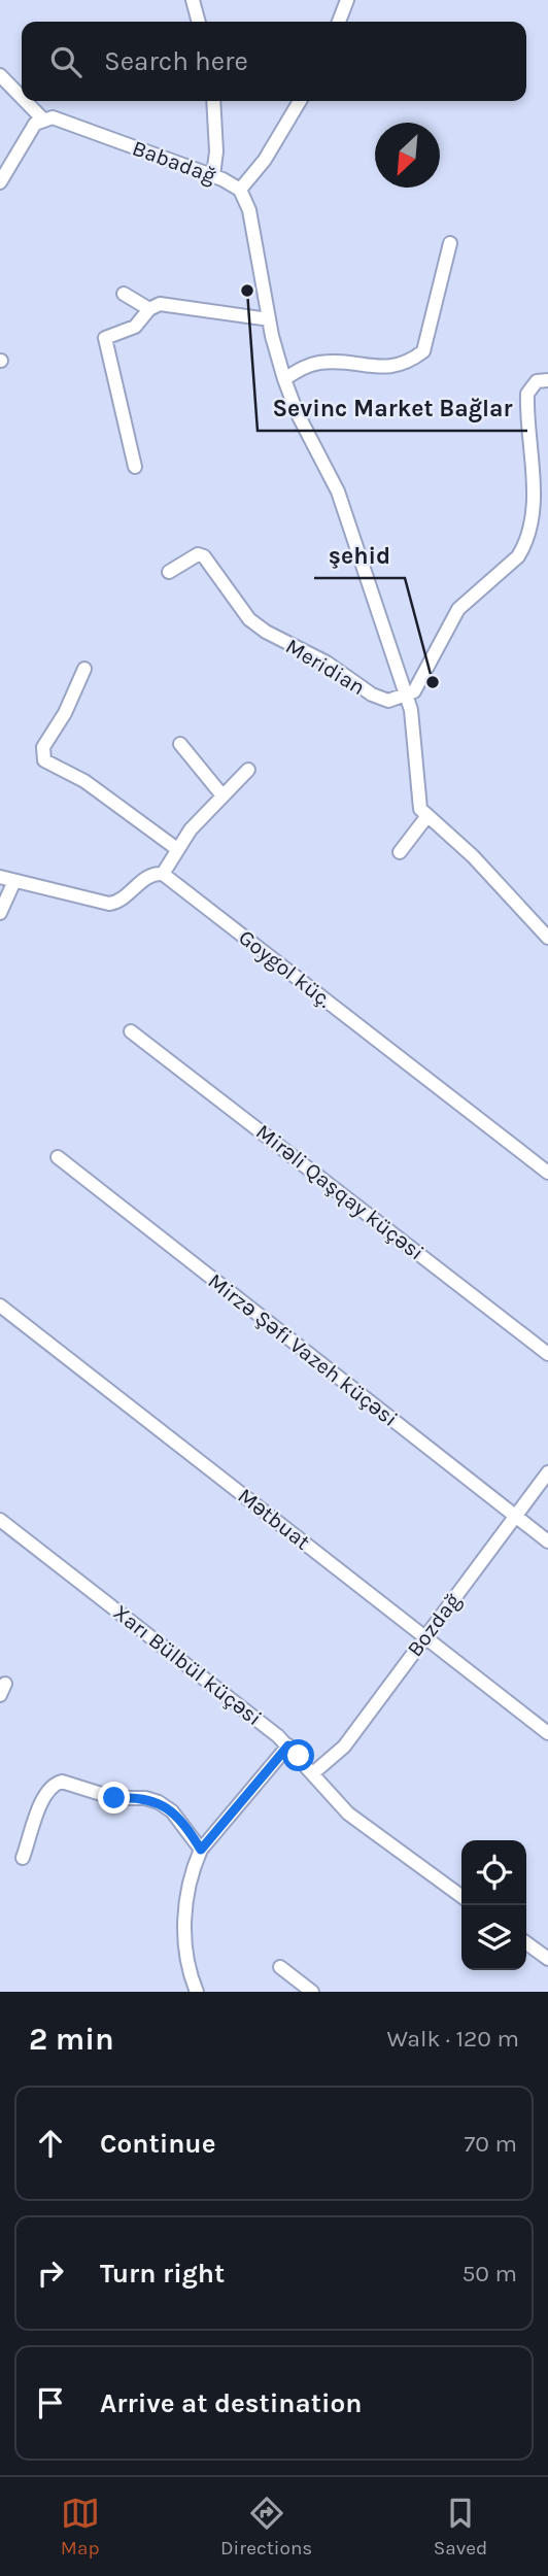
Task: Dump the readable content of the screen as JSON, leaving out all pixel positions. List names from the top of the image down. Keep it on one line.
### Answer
{"streets":{"street":["Babadağ","Meridian","Goygol küç.","Mirəli Qaşqay küçəsi","Mirzə Şəfi Vazeh küçəsi","Mətbuat","Bozdağ","Xarı Bülbül küçəsi"]},"crossings":[["Babadağ","Meridian"],["Mirzə Şəfi Vazeh küçəsi","Bozdağ"],["Mətbuat","Bozdağ"],["Bozdağ","Xarı Bülbül küçəsi"]],"places":["Sevinc Market Bağlar","şehid"],"north":"bottom left","page":{"search":"Search here","heading":["2 min","Walk · 120 m"],"list":[["Continue","70 m"],["Turn right","50 m"],"Arrive at destination"],"nav":["Map","Directions","Saved"]}}
